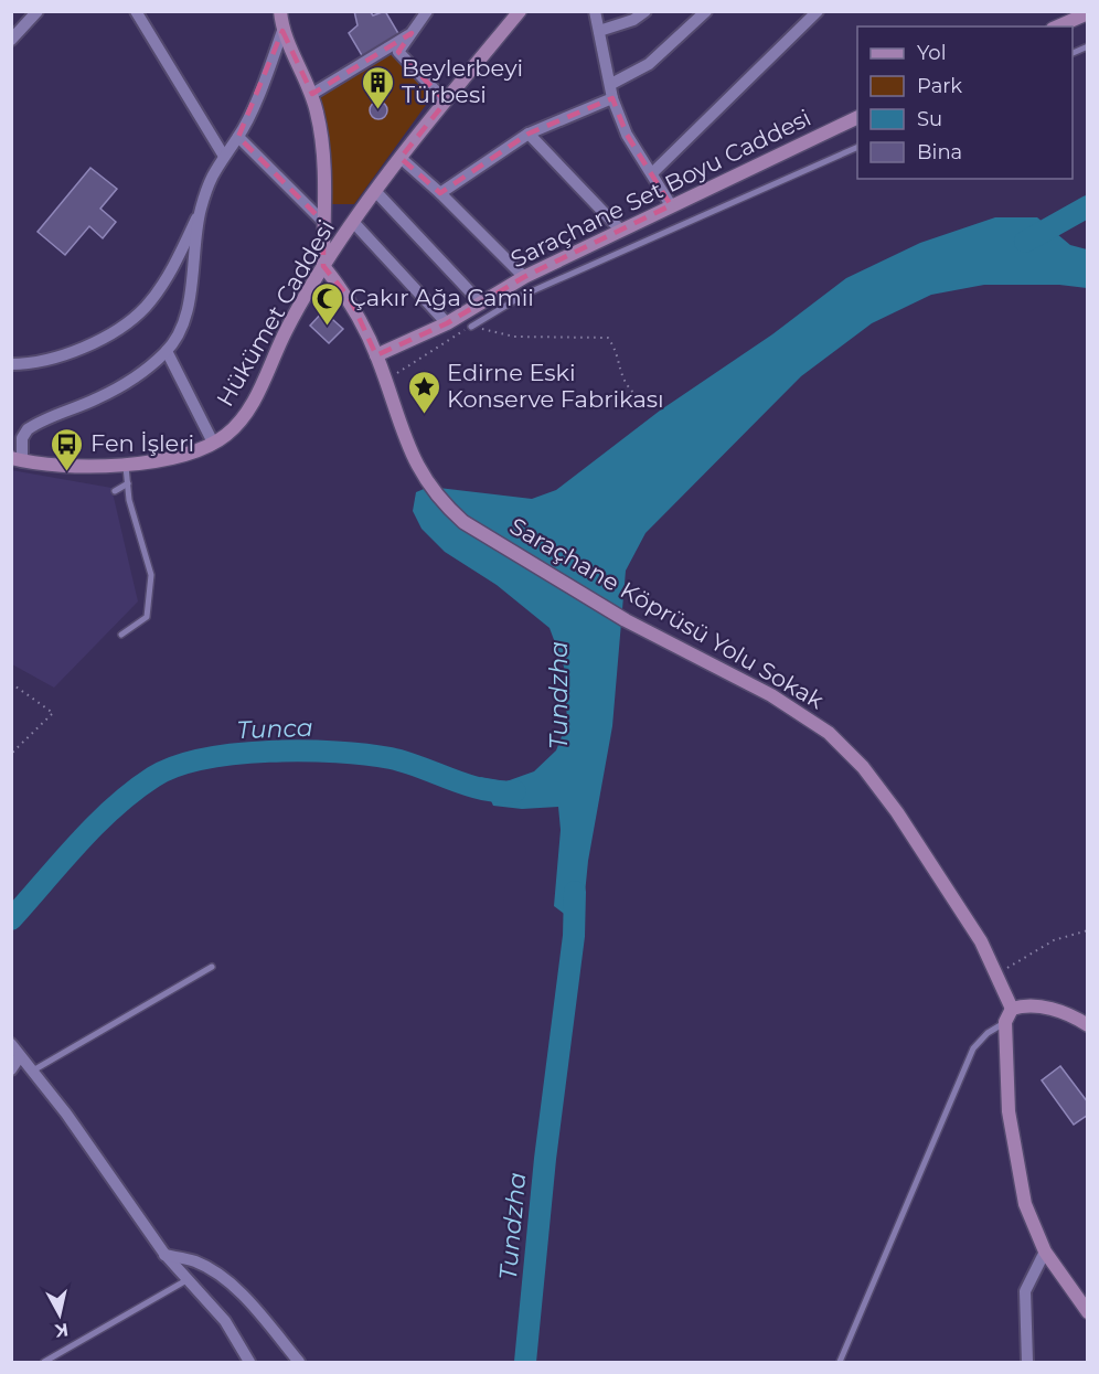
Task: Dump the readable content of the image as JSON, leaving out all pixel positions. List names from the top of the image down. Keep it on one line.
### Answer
{"streets":{"street":["Saraçhane Set Boyu Caddesi","Hükümet Caddesi","Saraçhane Köprüsü Yolu Sokak"]},"crossings":[["Saraçhane Set Boyu Caddesi","Saraçhane Köprüsü Yolu Sokak"],["Hükümet Caddesi","Saraçhane Köprüsü Yolu Sokak"]],"water":["Tundzha","Tunca"],"places":{"building":["Beylerbeyi Türbesi"],"mosque":["Çakır Ağa Camii"],"place":["Edirne Eski Konserve Fabrikası"],"bus stop":["Fen İşleri"]},"legend":["Yol","Park","Su","Bina"],"north":"bottom"}
